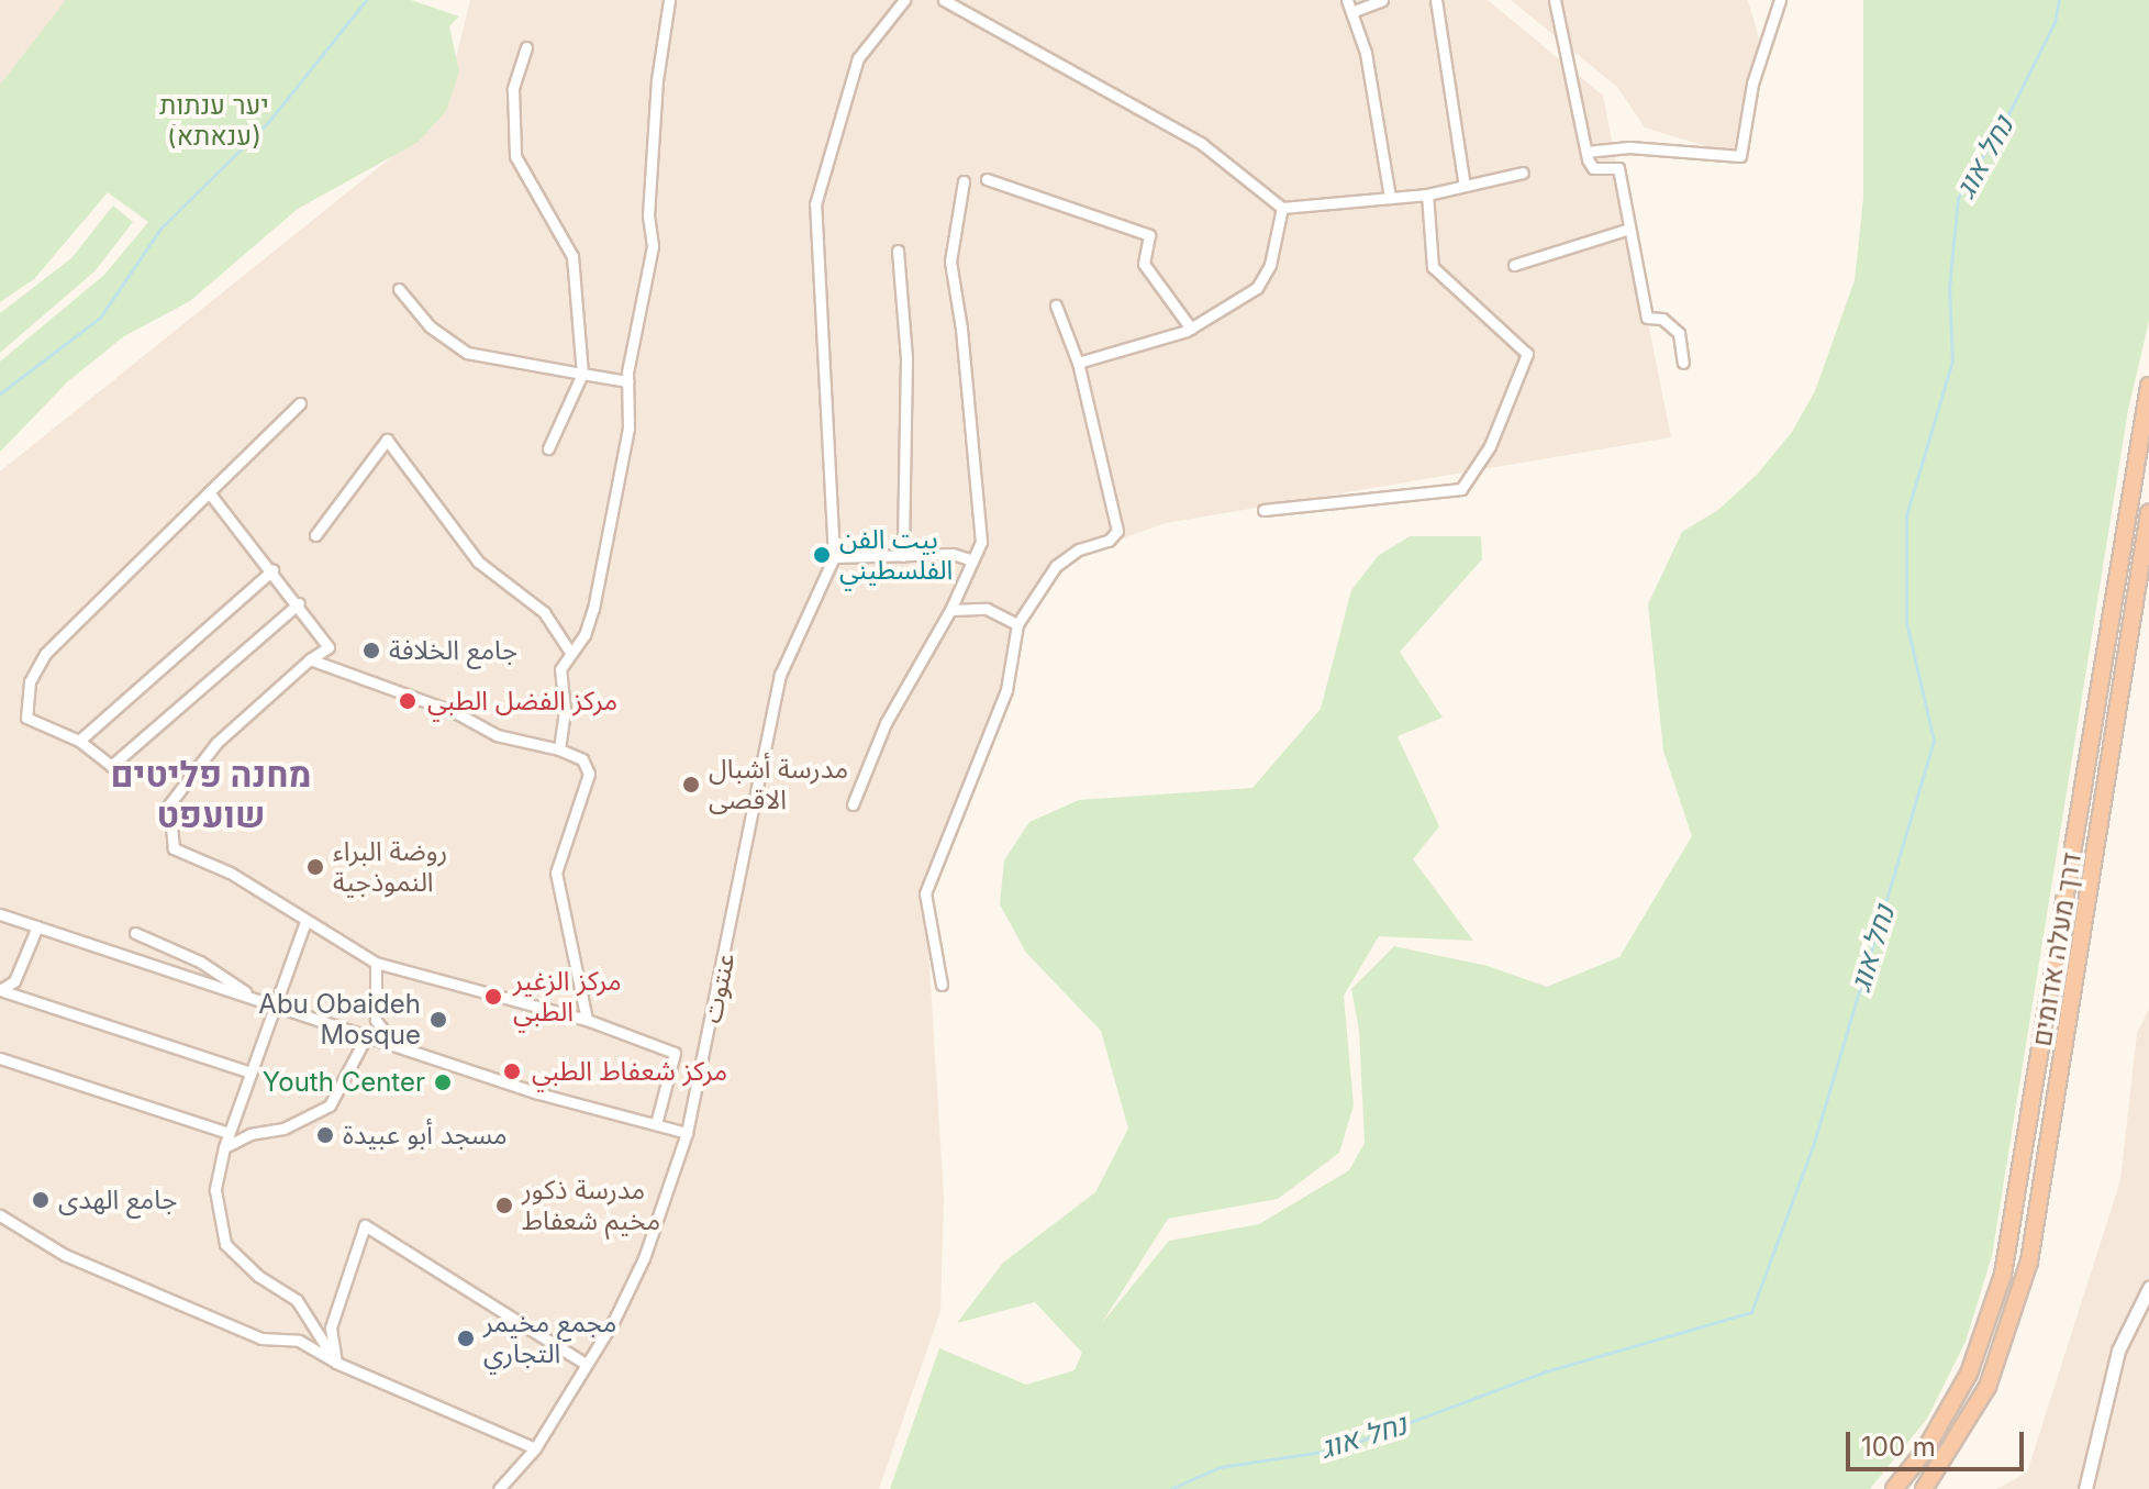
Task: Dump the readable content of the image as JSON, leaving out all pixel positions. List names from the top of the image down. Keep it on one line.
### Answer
{"streets":{"highway":["דרך מעלה אדומים"],"street":["عنتوت"]},"districts":["מחנה פליטים שועפט"],"water":["נחל אוג"],"parks":["יער ענתות (ענאתא)"],"places":["بيت الفن الفلسطيني","جامع الخلافة","مركز الفضل الطبي","مدرسة أشبال الاقصى","روضة البراء النموذجية","مركز الزغير الطبي","Abu Obaideh Mosque","مركز شعفاط الطبي","Youth Center","مسجد أبو عبيدة","جامع الهدى","مدرسة ذكور مخيم شعفاط","مجمع مخيمر التجاري"],"scale_bar":"100 m"}
